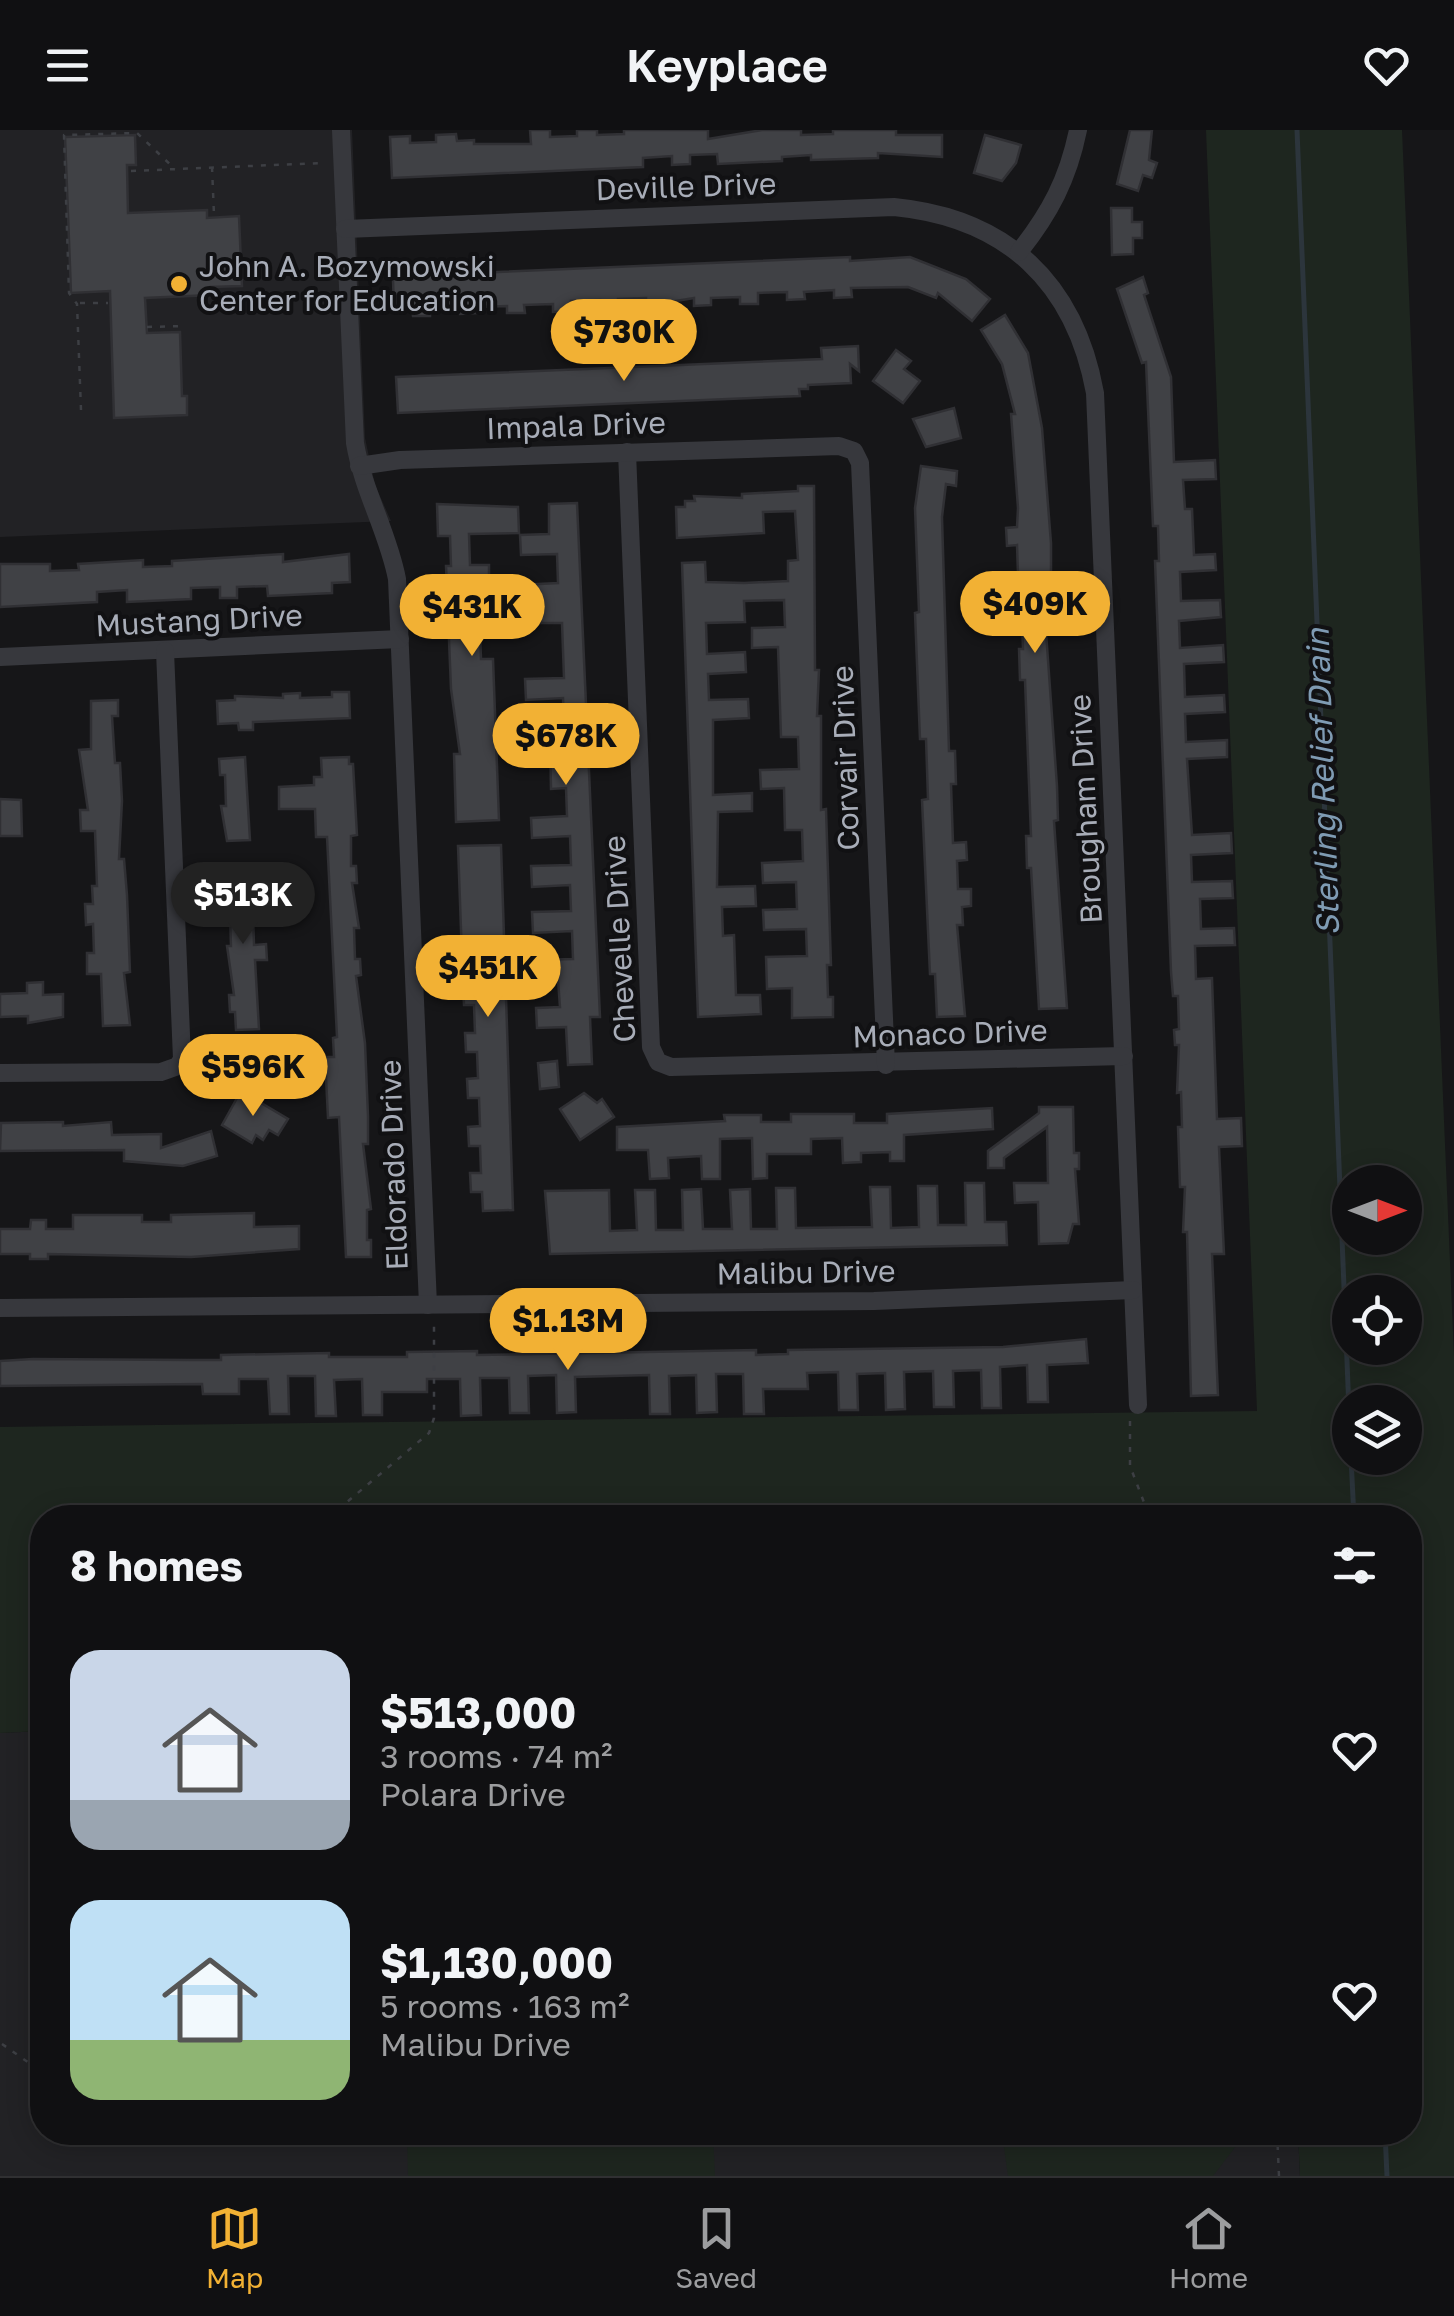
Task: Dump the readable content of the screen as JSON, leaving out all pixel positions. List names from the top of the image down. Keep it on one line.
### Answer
{"streets":{"street":["Deville Drive","Impala Drive","Mustang Drive","Corvair Drive","Brougham Drive","Chevelle Drive","Monaco Drive","Eldorado Drive","Malibu Drive"]},"crossings":[["Deville Drive","Brougham Drive"],["Deville Drive","Eldorado Drive"],["Impala Drive","Corvair Drive"],["Impala Drive","Chevelle Drive"],["Impala Drive","Eldorado Drive"],["Mustang Drive","Eldorado Drive"],["Corvair Drive","Monaco Drive"],["Brougham Drive","Monaco Drive"],["Brougham Drive","Malibu Drive"],["Chevelle Drive","Monaco Drive"],["Eldorado Drive","Malibu Drive"]],"water":["Sterling Relief Drain"],"places":["John A. Bozymowski Center for Education"],"north":"right","page":{"header":"Keyplace","price":["$730K","$409K","$431K","$678K","$513K","$451K","$596K","$1.13M"],"heading":"8 homes","list":[{"name":"$513,000","note":"3 rooms · 74 m² · Polara Drive"},{"name":"$1,130,000","note":"5 rooms · 163 m² · Malibu Drive"}],"tabs":["Map","Saved","Home"]}}
